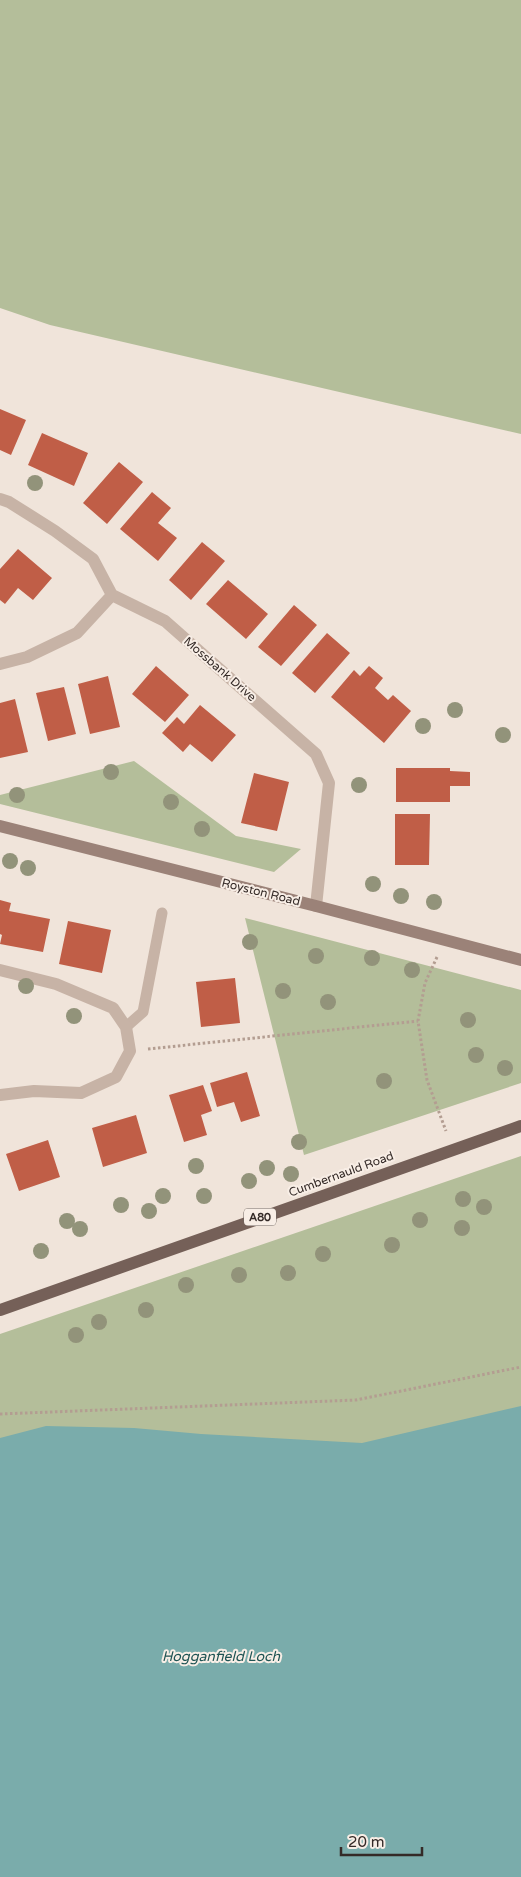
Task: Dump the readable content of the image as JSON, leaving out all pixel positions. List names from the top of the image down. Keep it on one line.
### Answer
{"streets":{"main road":["Cumbernauld Road","A80"],"street":["Mossbank Drive","Royston Road"]},"crossings":[["Mossbank Drive","Royston Road"]],"water":["Hogganfield Loch"],"scale_bar":"20 m"}
